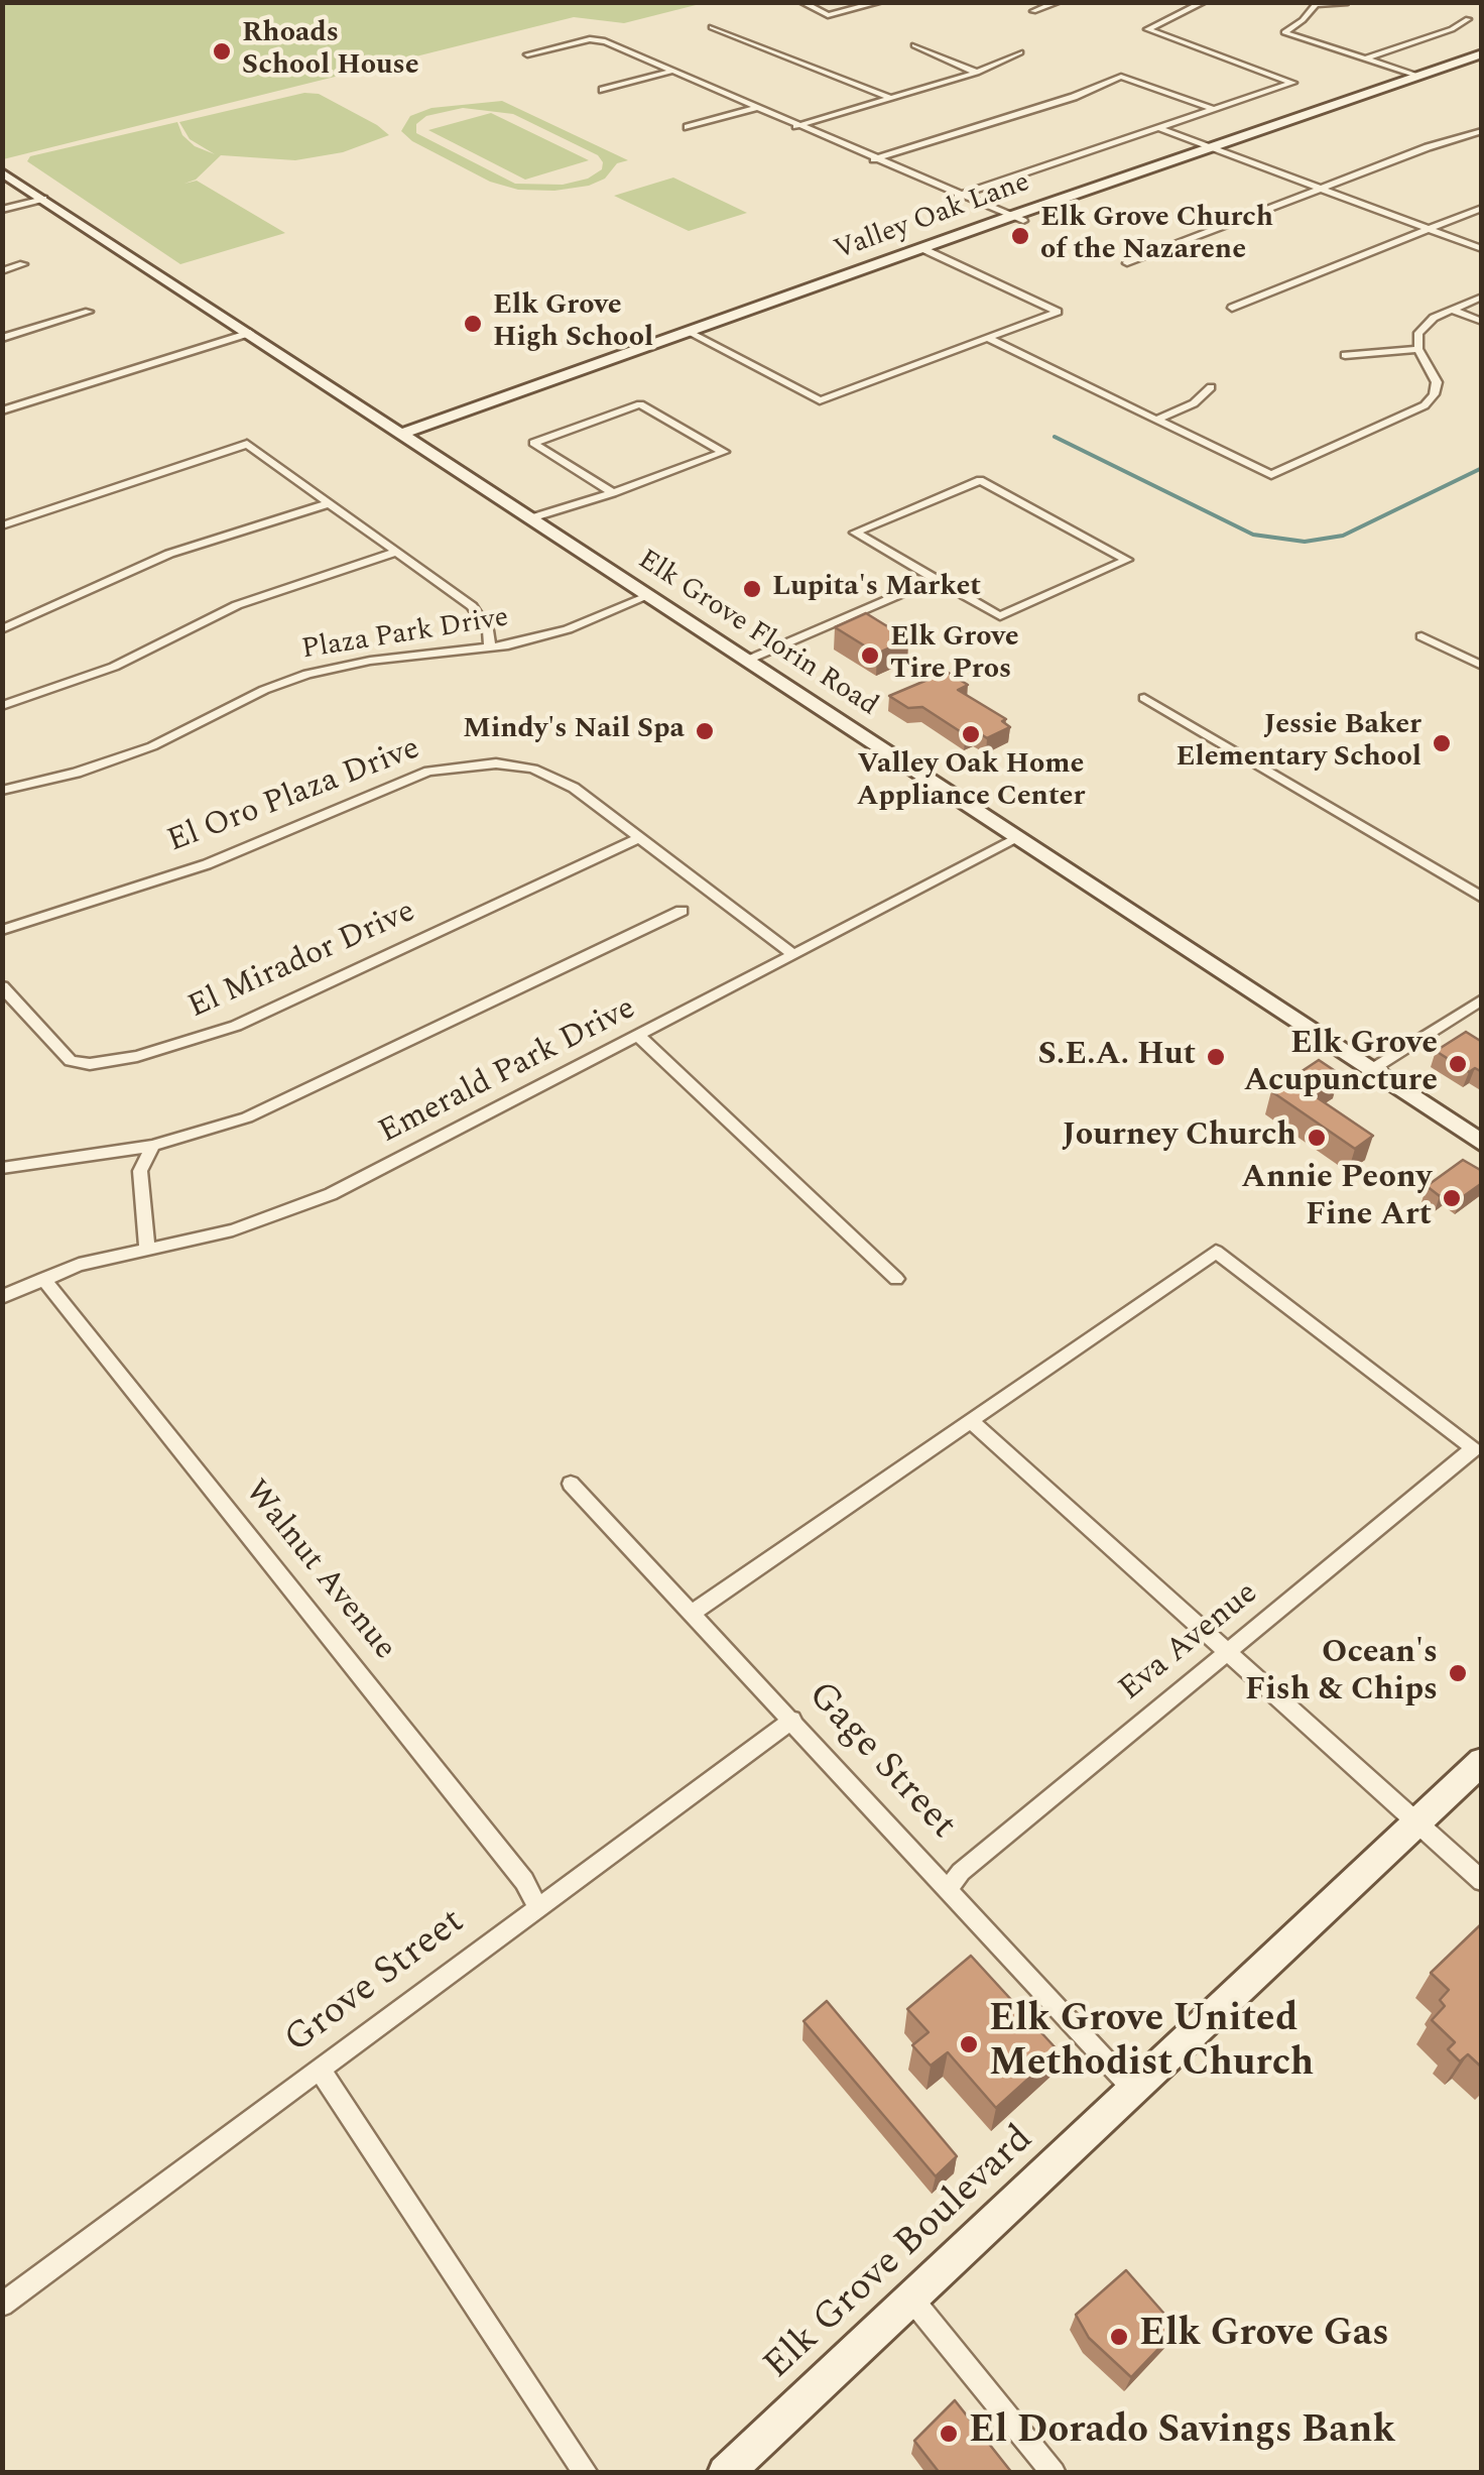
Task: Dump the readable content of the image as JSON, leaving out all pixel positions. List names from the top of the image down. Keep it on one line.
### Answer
{"streets":{"street":["Valley Oak Lane","Elk Grove Florin Road","Plaza Park Drive","El Oro Plaza Drive","El Mirador Drive","Emerald Park Drive","Walnut Avenue","Eva Avenue","Gage Street","Grove Street","Elk Grove Boulevard"]},"crossings":[["Valley Oak Lane","Elk Grove Florin Road"],["Elk Grove Florin Road","Plaza Park Drive"],["Elk Grove Florin Road","Emerald Park Drive"],["El Oro Plaza Drive","El Mirador Drive"],["El Oro Plaza Drive","Emerald Park Drive"],["Emerald Park Drive","Walnut Avenue"],["Walnut Avenue","Grove Street"],["Eva Avenue","Gage Street"],["Gage Street","Grove Street"],["Gage Street","Elk Grove Boulevard"]],"places":["Rhoads School House","Elk Grove Church of the Nazarene","Elk Grove High School","Lupita's Market","Elk Grove Tire Pros","Mindy's Nail Spa","Valley Oak Home Appliance Center","Jessie Baker Elementary School","S.E.A. Hut","Elk Grove Acupuncture","Journey Church","Annie Peony Fine Art","Ocean's Fish & Chips","Elk Grove United Methodist Church","Elk Grove Gas","El Dorado Savings Bank"]}
